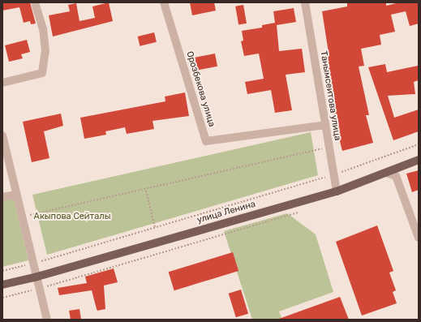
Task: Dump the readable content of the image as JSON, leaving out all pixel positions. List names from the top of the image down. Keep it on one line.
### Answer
{"streets":{"main road":["улица Ленина"],"street":["Орозбекова улица","Танымсеитова улица"]},"crossings":[["Орозбекова улица","Танымсеитова улица"],["Танымсеитова улица","улица Ленина"]],"parks":["Акыпова Сейталы"]}
